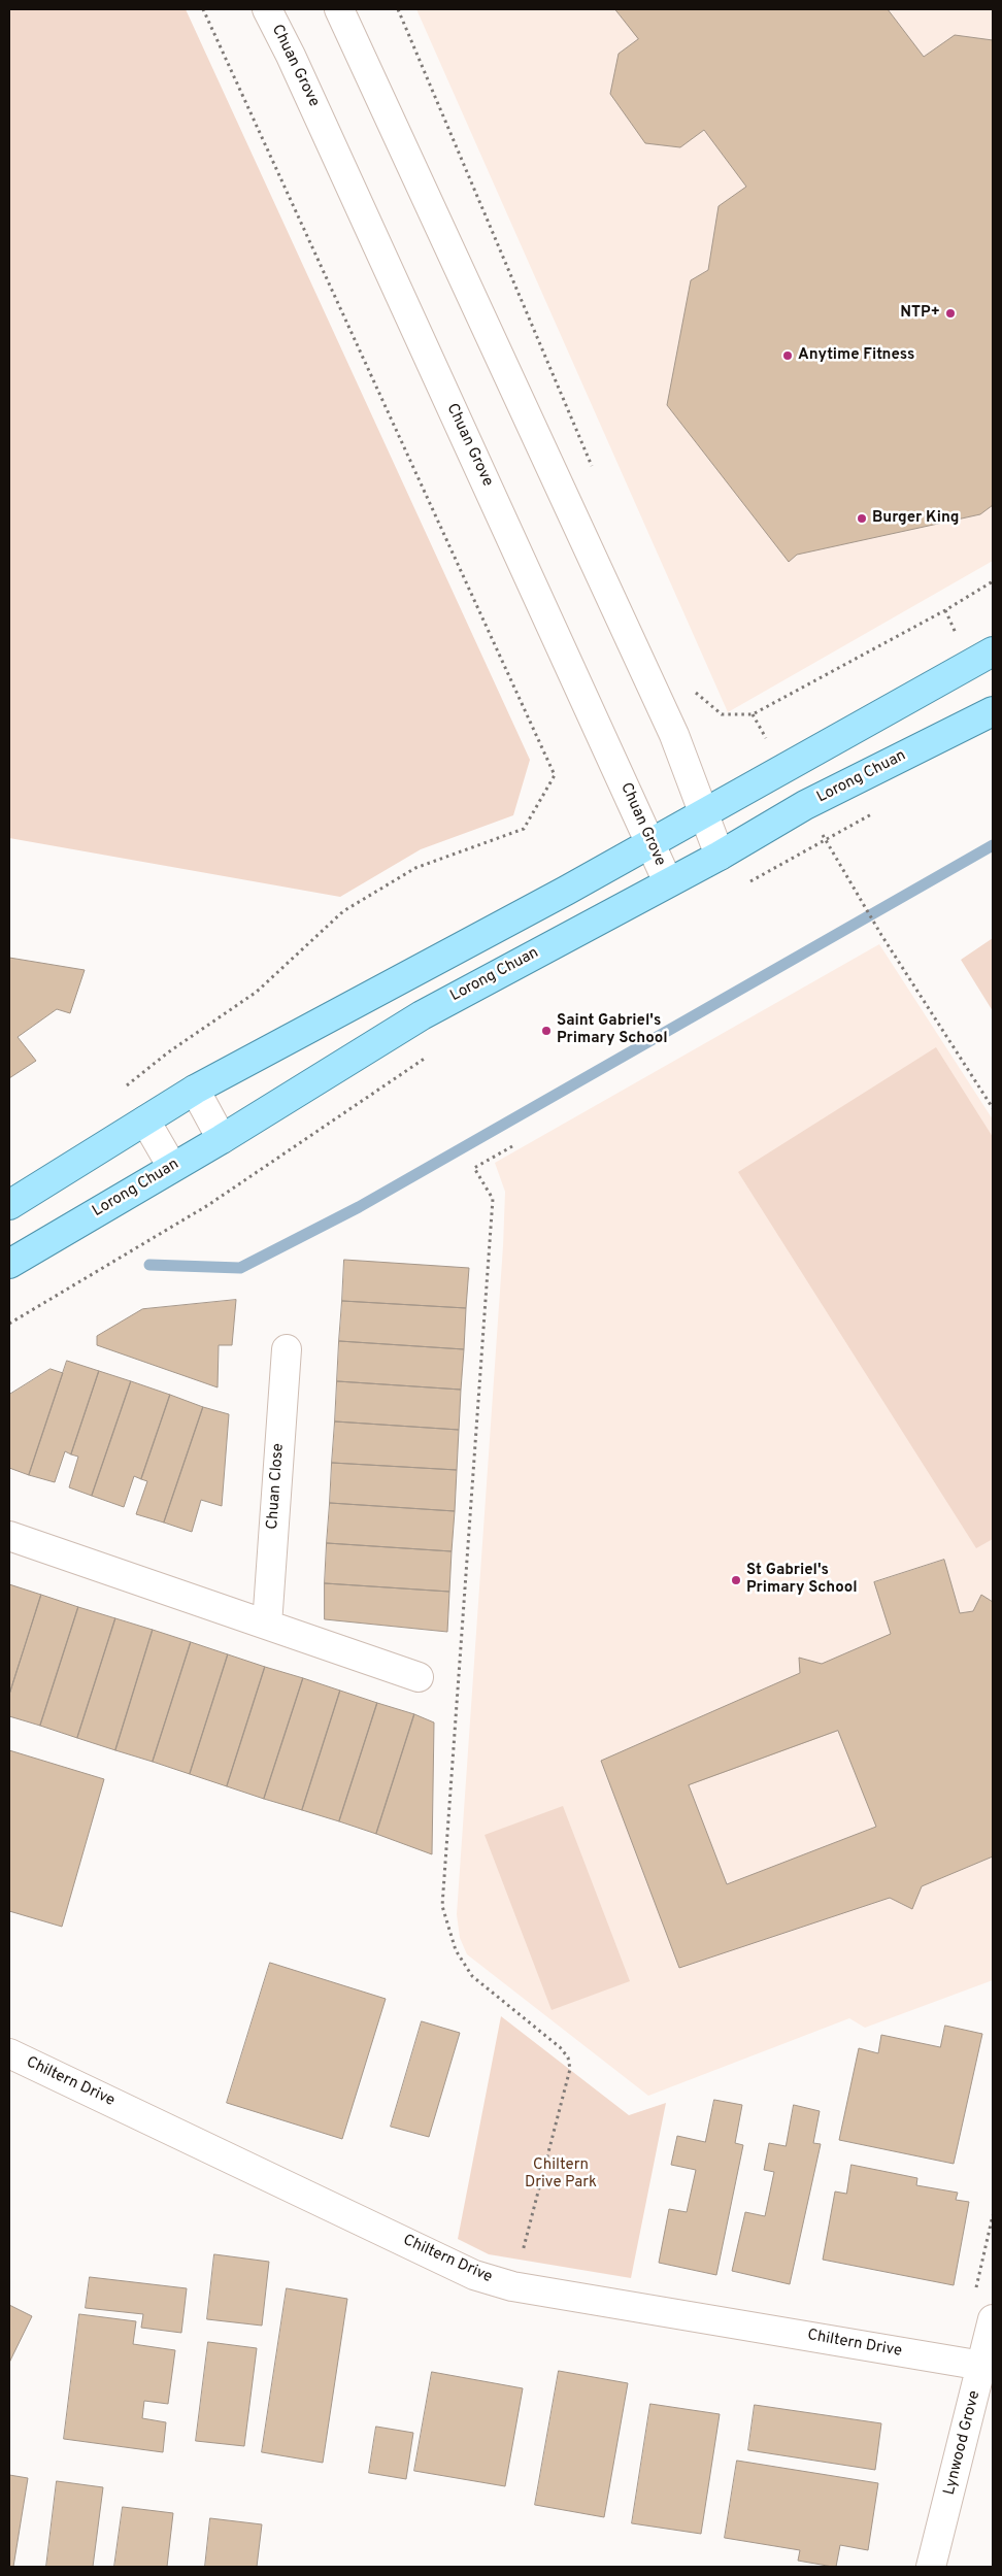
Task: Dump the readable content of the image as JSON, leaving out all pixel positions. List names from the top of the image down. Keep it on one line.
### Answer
{"streets":{"main road":["Lorong Chuan"],"street":["Chuan Grove","Chuan Close","Chiltern Drive","Lynwood Grove"]},"crossings":[["Chuan Grove","Lorong Chuan"],["Chiltern Drive","Lynwood Grove"]],"parks":["Chiltern Drive Park"],"places":["NTP+","Anytime Fitness","Burger King","Saint Gabriel's Primary School","St Gabriel's Primary School"]}
